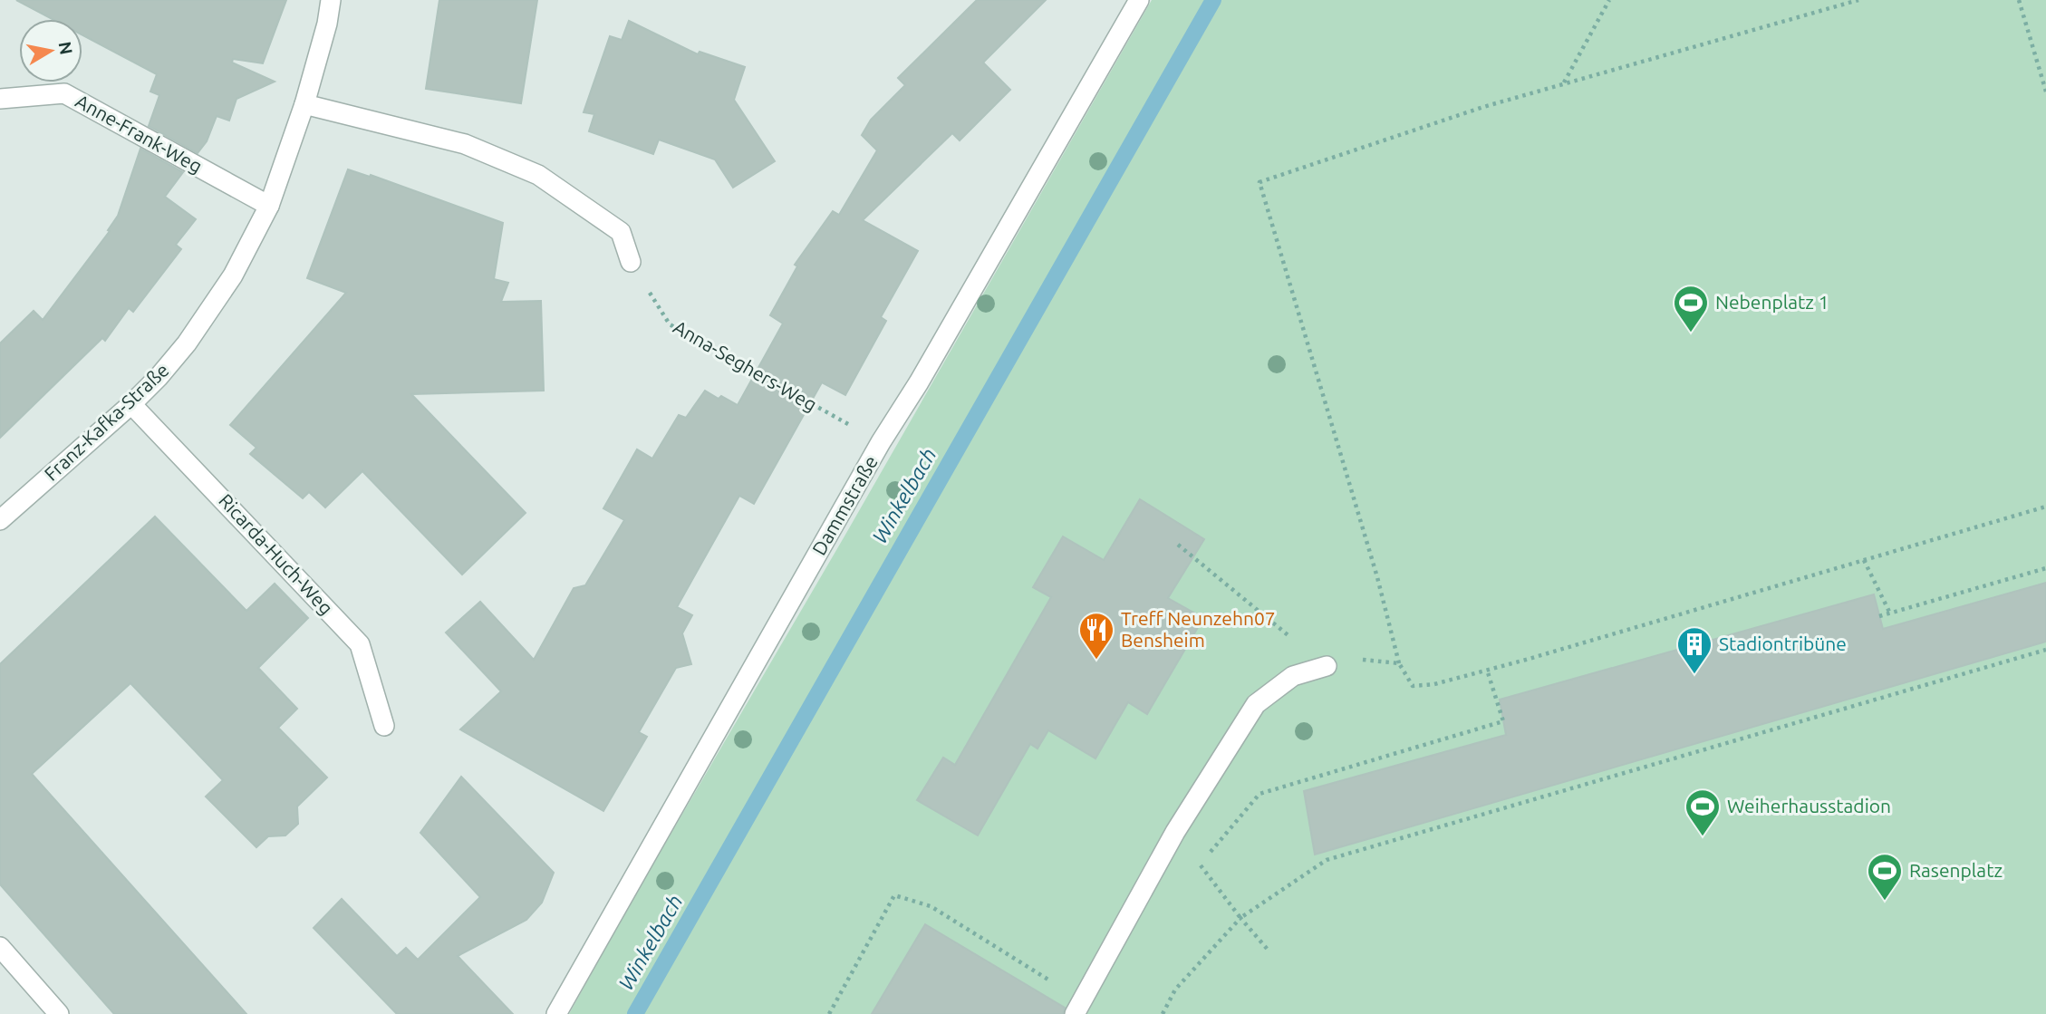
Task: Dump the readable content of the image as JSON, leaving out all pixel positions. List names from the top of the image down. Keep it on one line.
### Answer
{"streets":{"street":["Anne-Frank-Weg","Franz-Kafka-Straße","Dammstraße","Ricarda-Huch-Weg"],"path":["Anna-Seghers-Weg"]},"crossings":[["Anne-Frank-Weg","Franz-Kafka-Straße"],["Anna-Seghers-Weg","Dammstraße"],["Franz-Kafka-Straße","Ricarda-Huch-Weg"]],"water":["Winkelbach"],"places":{"sports":["Nebenplatz 1","Weiherhausstadion","Rasenplatz"],"restaurant":["Treff Neunzehn07 Bensheim"],"building":["Stadiontribüne"]},"north":"right"}
